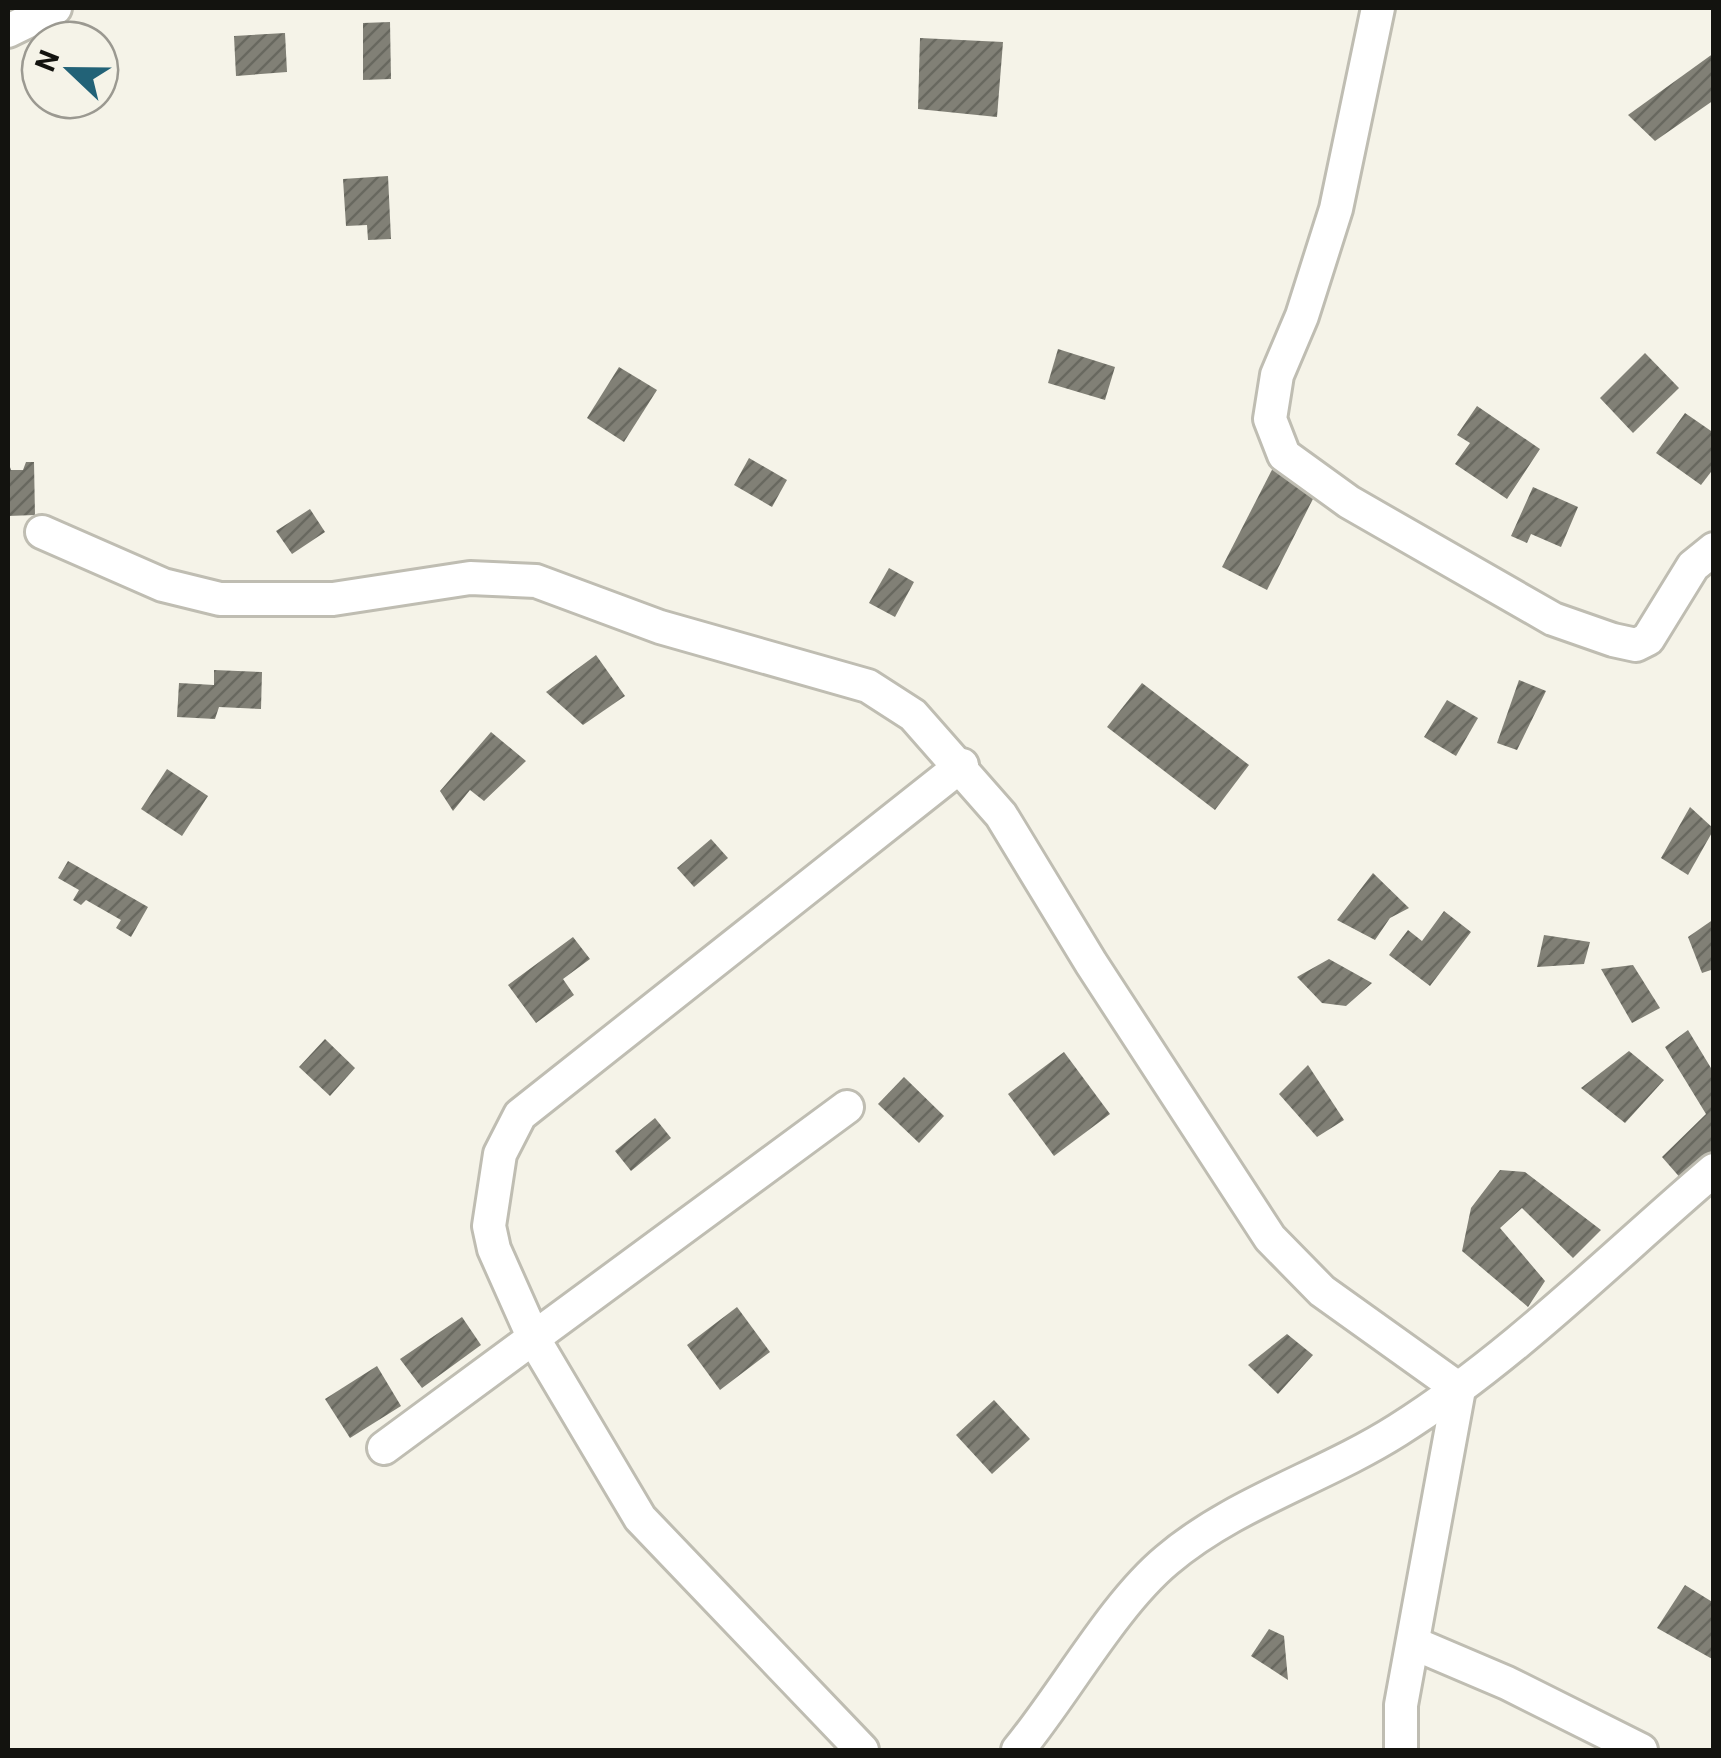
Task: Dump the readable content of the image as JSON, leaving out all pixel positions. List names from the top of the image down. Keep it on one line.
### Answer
{"north":"left"}
